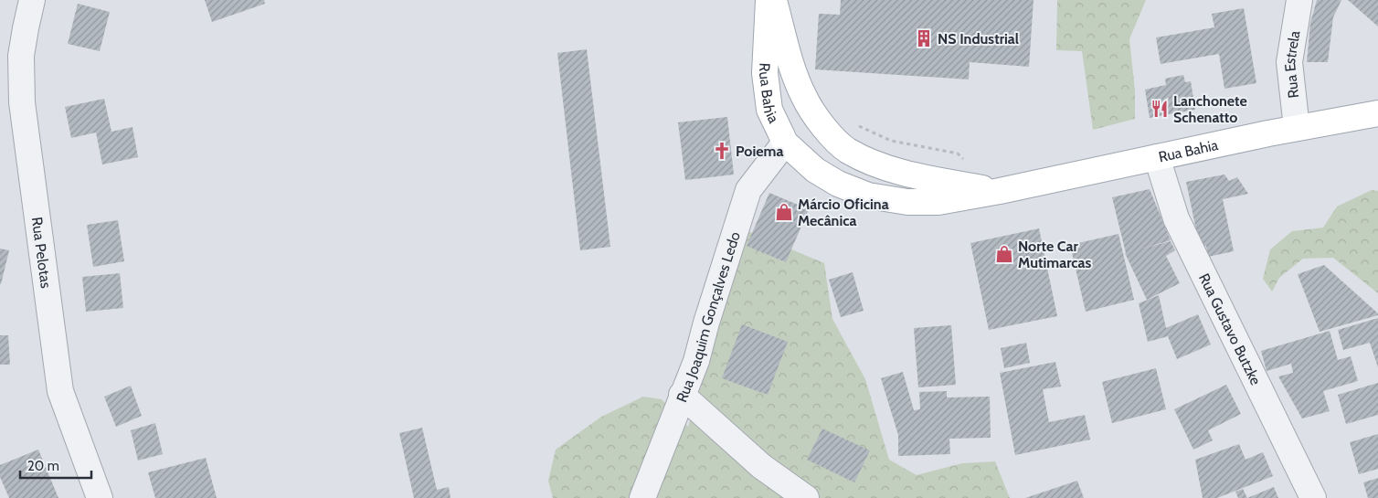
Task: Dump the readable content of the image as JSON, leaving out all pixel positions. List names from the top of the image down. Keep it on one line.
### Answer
{"streets":{"main road":["Rua Bahia"],"street":["Rua Estrela","Rua Pelotas","Rua Joaquim Gonçalves Ledo","Rua Gustavo Butzke"]},"crossings":[["Rua Estrela","Rua Bahia"],["Rua Bahia","Rua Joaquim Gonçalves Ledo"],["Rua Bahia","Rua Gustavo Butzke"]],"places":{"building":["NS Industrial"],"restaurant":["Lanchonete Schenatto"],"church":["Poiema"],"shop":["Márcio Oficina Mecânica","Norte Car Mutimarcas"]},"scale_bar":"20 m"}
